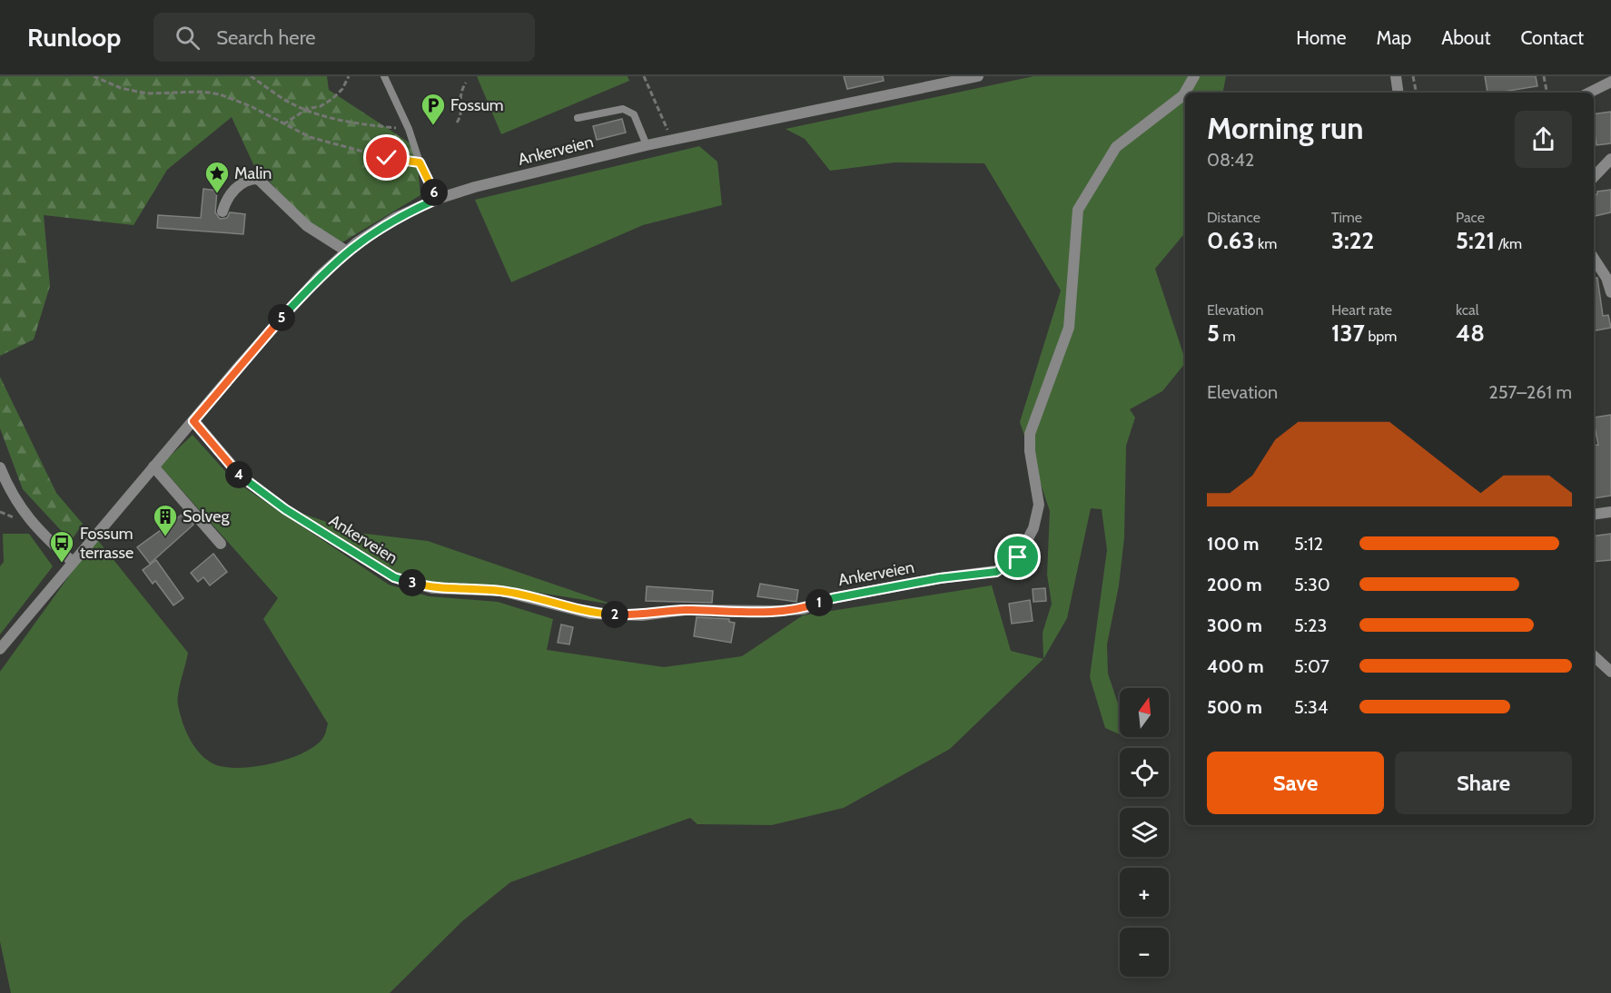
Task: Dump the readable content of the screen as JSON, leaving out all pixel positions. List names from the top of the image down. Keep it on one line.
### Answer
{"streets":{"street":["Ankerveien"]},"places":{"parking":["Fossum"],"place":["Malin"],"building":["Solveg"],"bus stop":["Fossum terrasse"]},"north":"top","page":{"header":"Runloop","search":"Search here","nav":["Home","Map","About","Contact"],"heading":["Morning run","08:42"],"pins":["6","5","4","3","1","2"],"stats":[["Distance","0.63 km"],["Time","3:22"],["Pace","5:21 /km"],["Elevation","5 m"],["Heart rate","137 bpm"],["kcal","48"]],"chart":["Elevation","257–261 m"],"list":[{"name":"100 m","note":"5:12"},{"name":"200 m","note":"5:30"},{"name":"300 m","note":"5:23"},{"name":"400 m","note":"5:07"},{"name":"500 m","note":"5:34"}],"map_buttons":["+","−"],"buttons":["Save","Share"]}}
